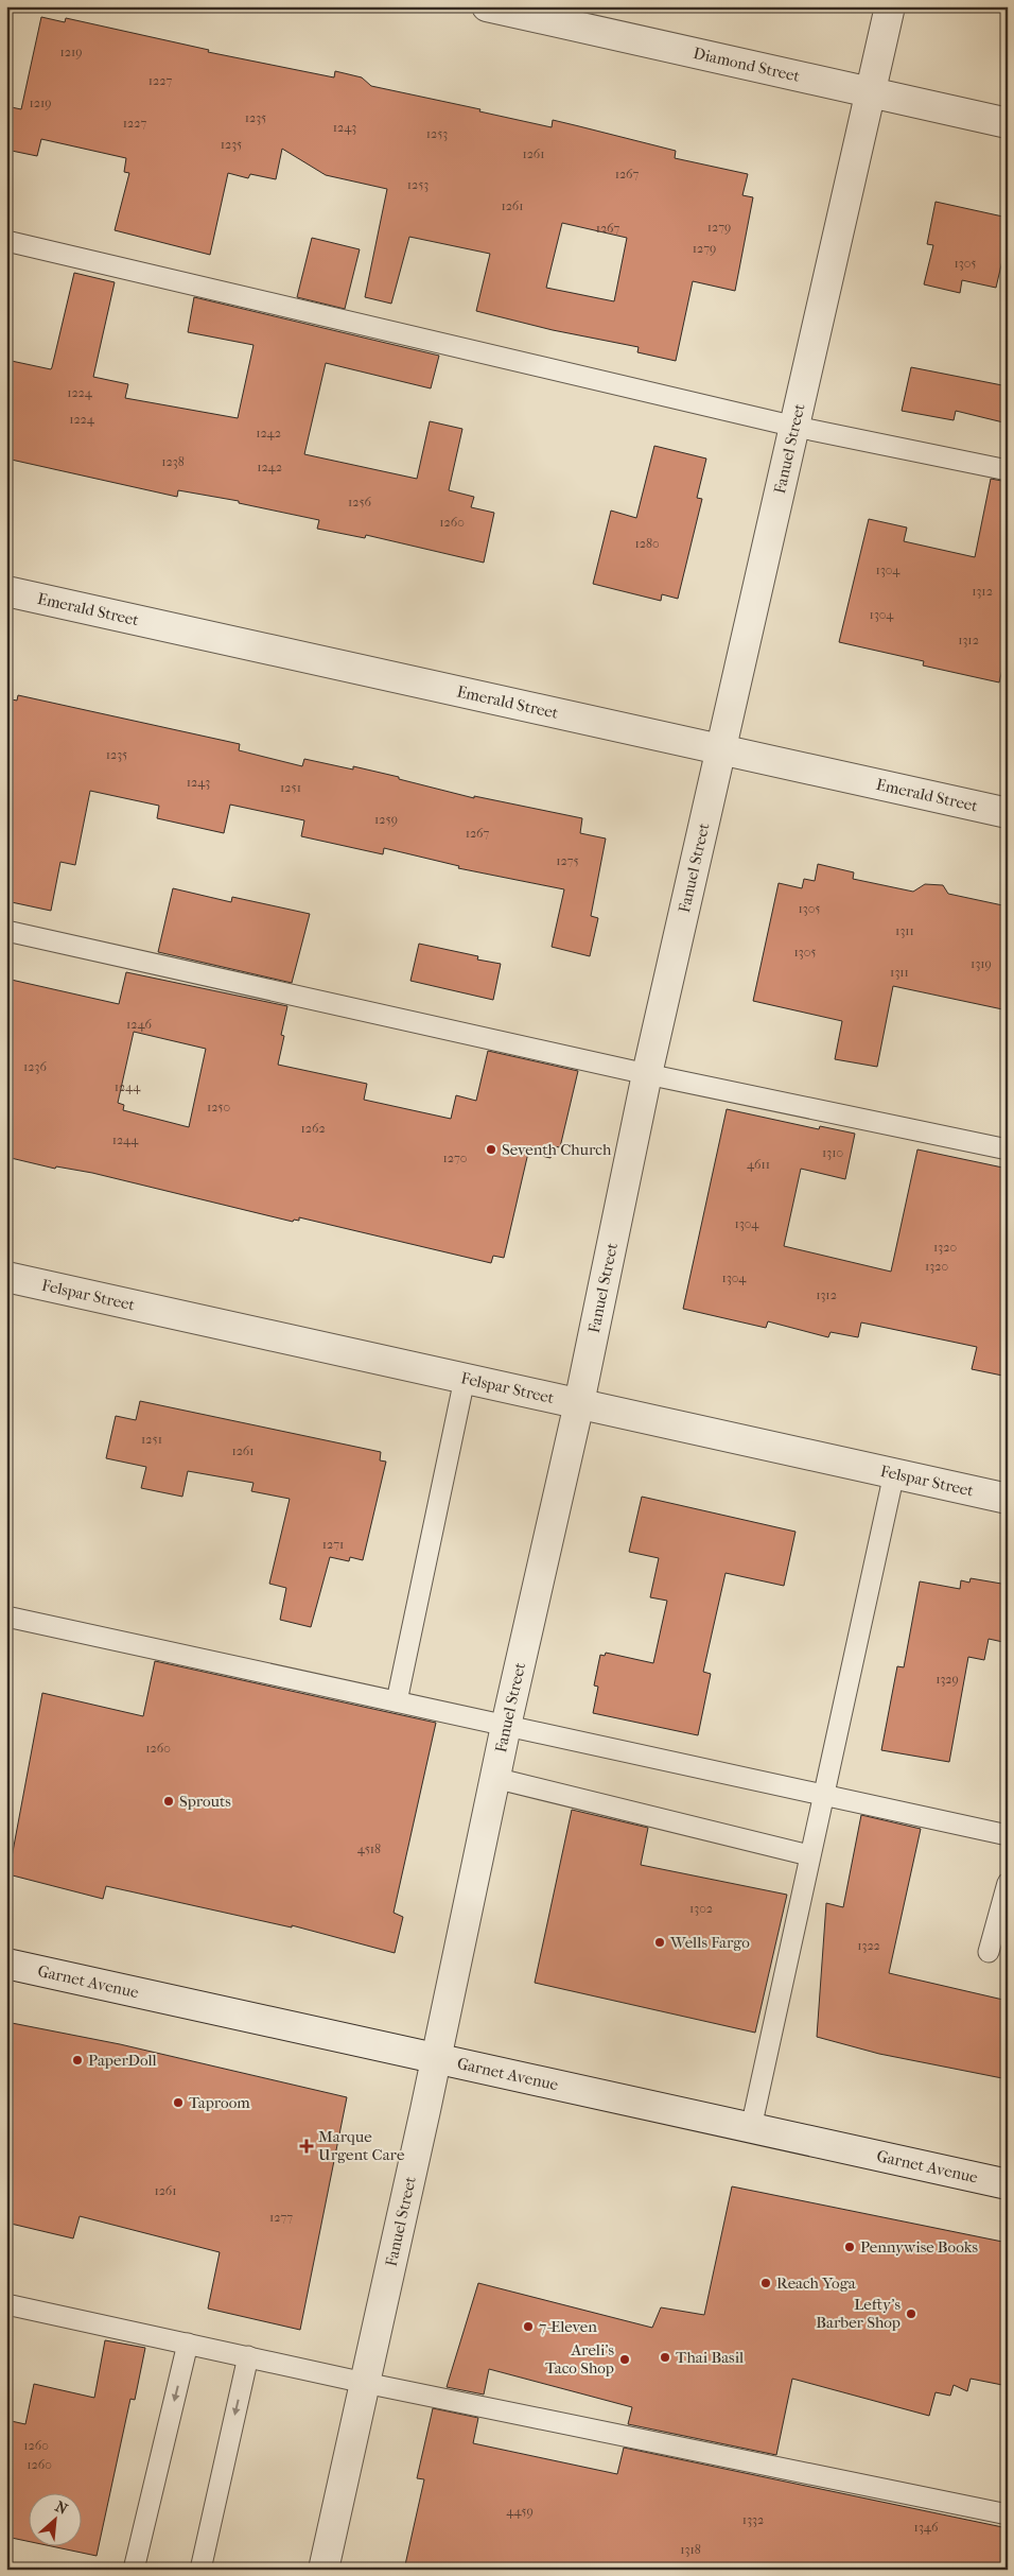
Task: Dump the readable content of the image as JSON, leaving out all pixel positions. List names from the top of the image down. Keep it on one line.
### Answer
{"streets":{"street":["Diamond Street","Fanuel Street","Emerald Street","Felspar Street","Garnet Avenue"]},"crossings":[["Diamond Street","Fanuel Street"],["Fanuel Street","Emerald Street"],["Fanuel Street","Felspar Street"],["Fanuel Street","Garnet Avenue"]],"places":{"other":["Seventh Church","Sprouts","Wells Fargo","PaperDoll","Taproom","Pennywise Books","Reach Yoga","Lefty's Barber Shop","7-Eleven","Thai Basil","Areli's Taco Shop"],"health":["Marque Urgent Care"]},"house_numbers":["1219","1227","1219","1235","1227","1243","1253","1235","1261","1267","1253","1261","1279","1267","1279","1305","1224","1224","1242","1238","1242","1256","1260","1280","1304","1312","1304","1312","1235","1243","1251","1259","1267","1275","1305","1311","1305","1319","1311","1246","1236","1244","1250","1262","1244","1310","1270","4611","1304","1320","1320","1304","1312","1251","1261","1271","1329","1260","4518","1302","1322","1261","1277","1260","1260","4459","1332","1346","1318"],"north":"top right"}
